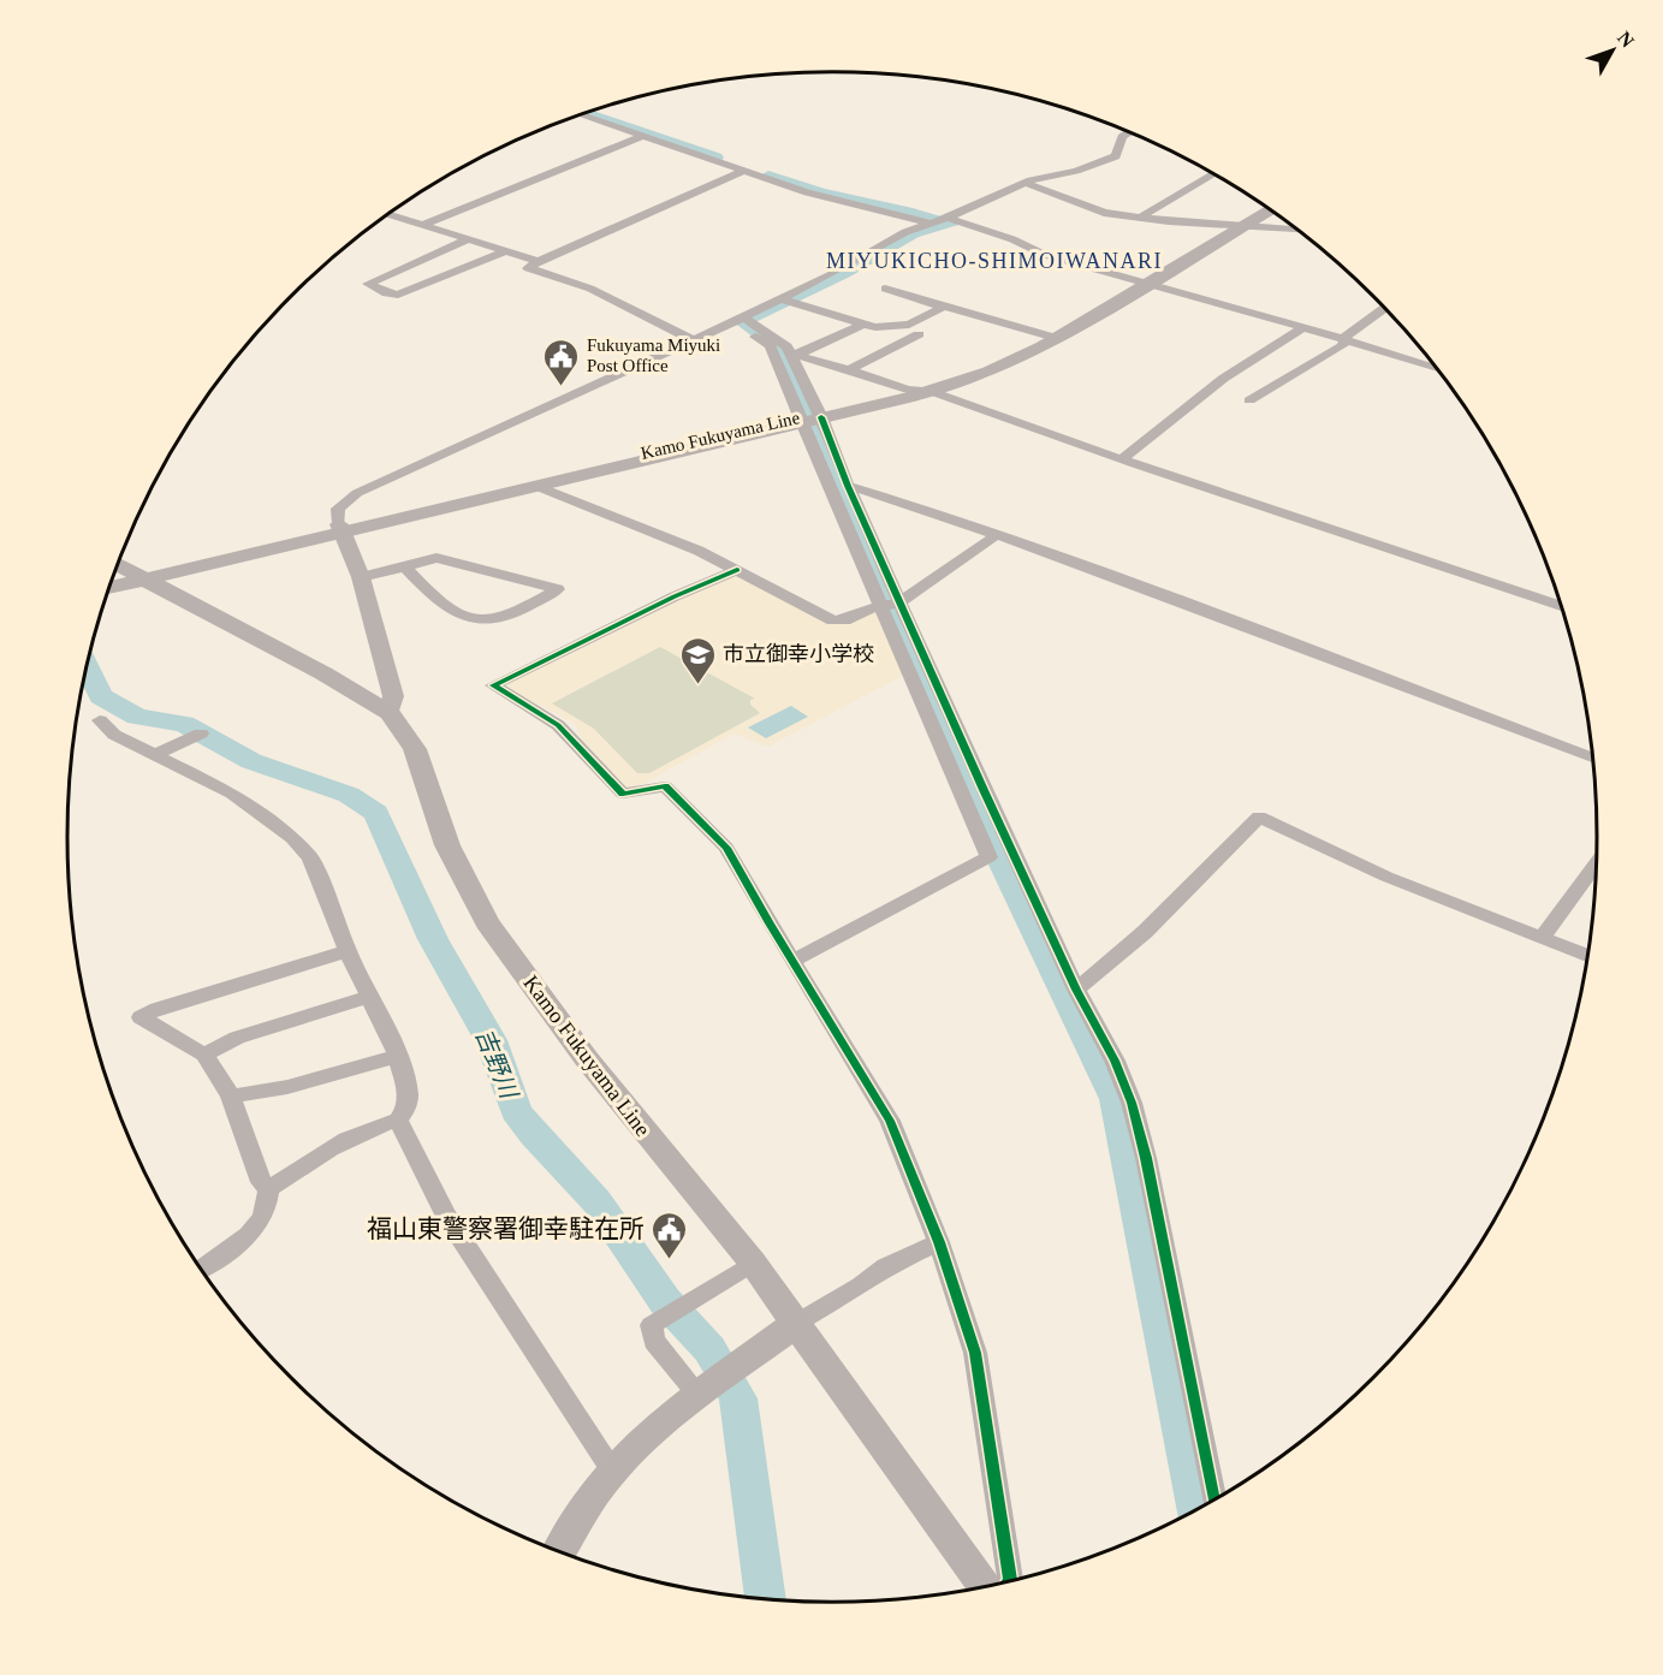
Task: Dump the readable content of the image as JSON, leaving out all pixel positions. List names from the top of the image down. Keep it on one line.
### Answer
{"streets":{"main road":["Kamo Fukuyama Line"]},"districts":["MIYUKICHO-SHIMOIWANARI"],"water":["吉野川"],"places":{"public building":["Fukuyama Miyuki Post Office","福山東警察署御幸駐在所"],"school or university":["市立御幸小学校"]},"north":"top right"}
